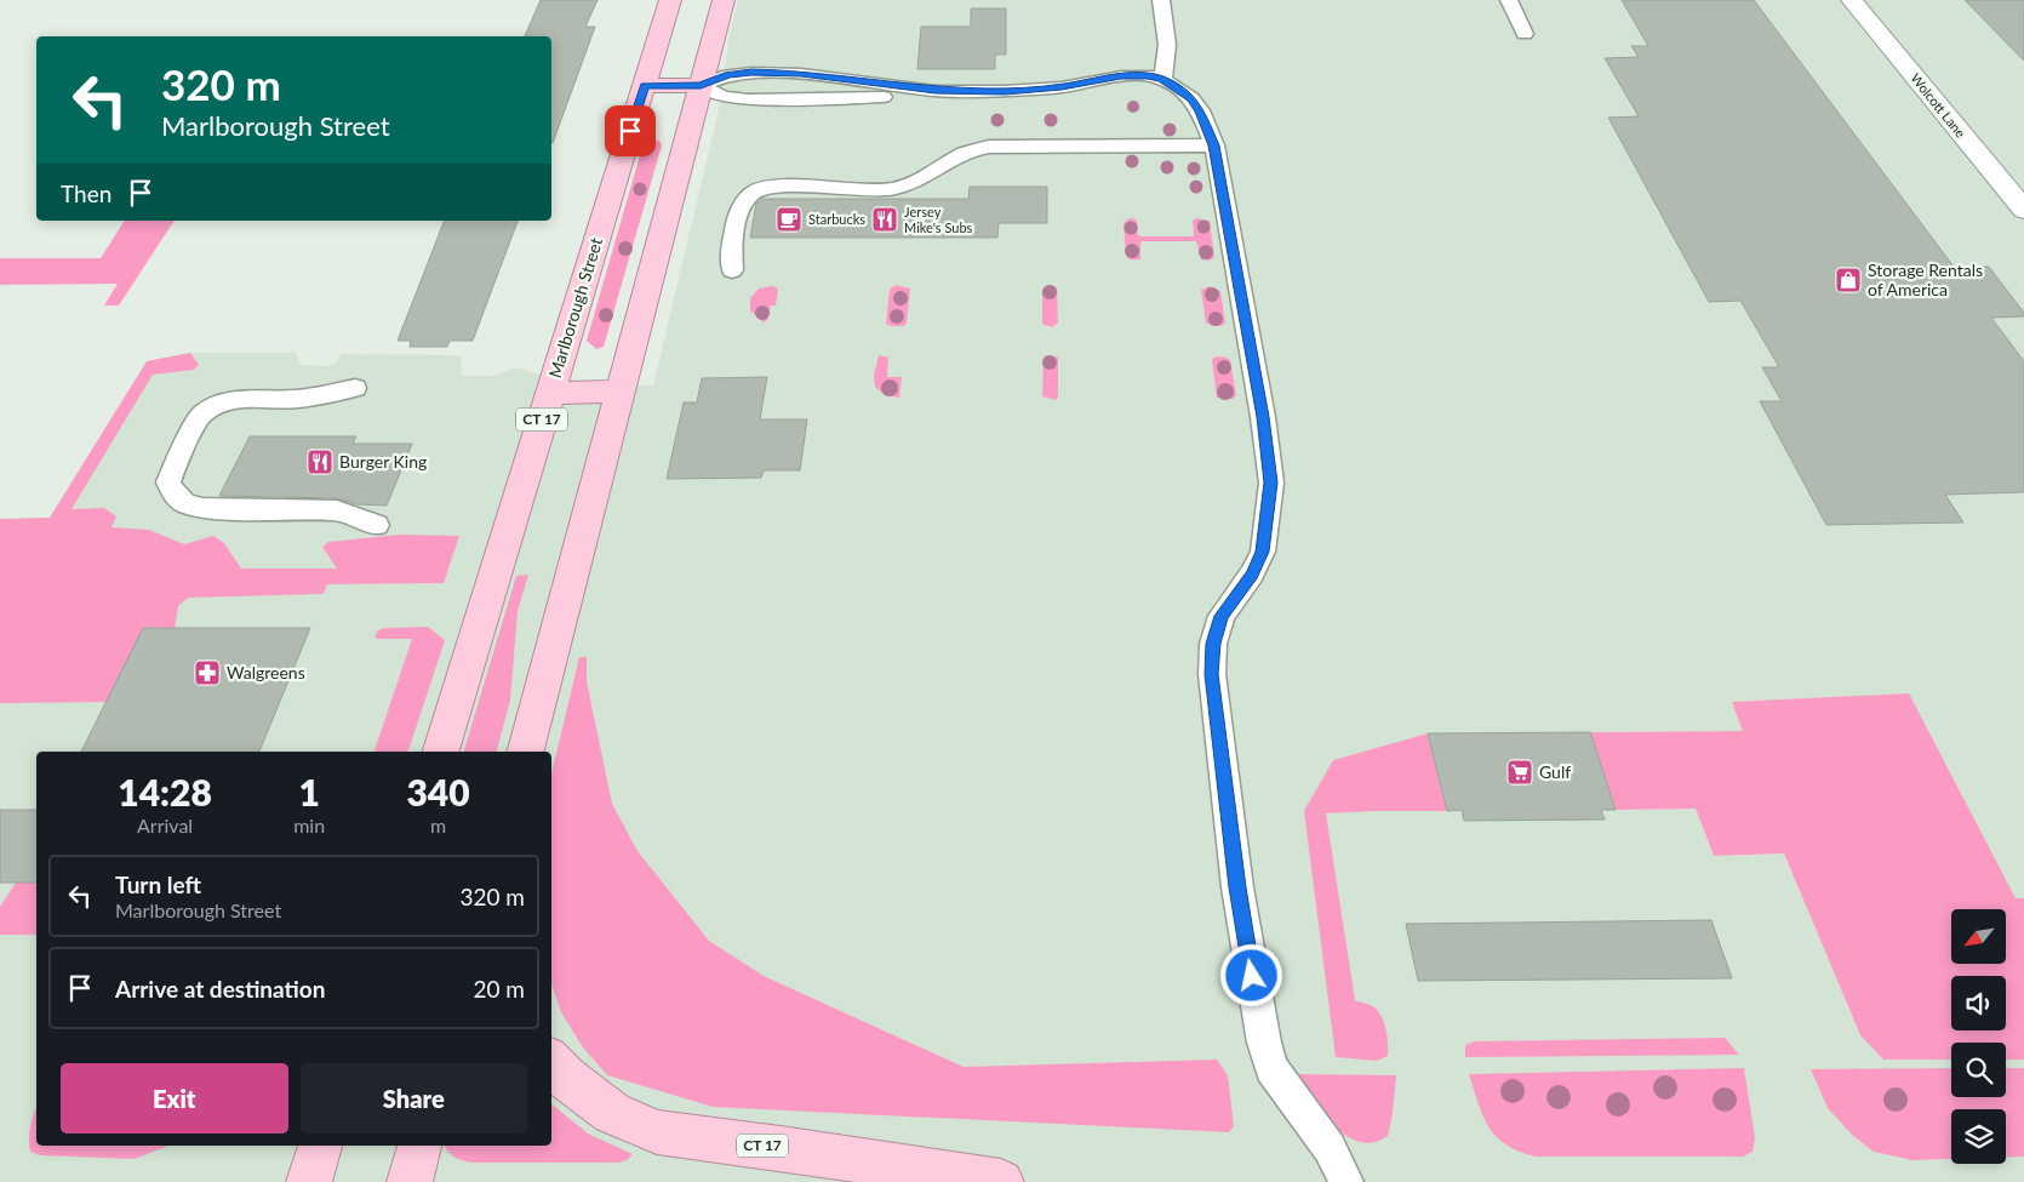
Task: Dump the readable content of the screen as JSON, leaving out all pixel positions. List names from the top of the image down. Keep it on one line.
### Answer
{"streets":{"highway":["Marlborough Street","CT 17"],"street":["Wolcott Lane"]},"places":{"cafe":["Starbucks"],"restaurant":["Jersey Mike's Subs","Burger King"],"shop":["Storage Rentals of America"],"pharmacy":["Walgreens"],"supermarket":["Gulf"]},"north":"bottom left","page":{"turn":["320 m","Marlborough Street"],"then":"Then","eta":["14:28","Arrival","1","min","340","m"],"list":[{"name":"Turn left","note":"Marlborough Street","value":"320 m"},{"name":"Arrive at destination","value":"20 m"}],"buttons":["Exit","Share"]}}
